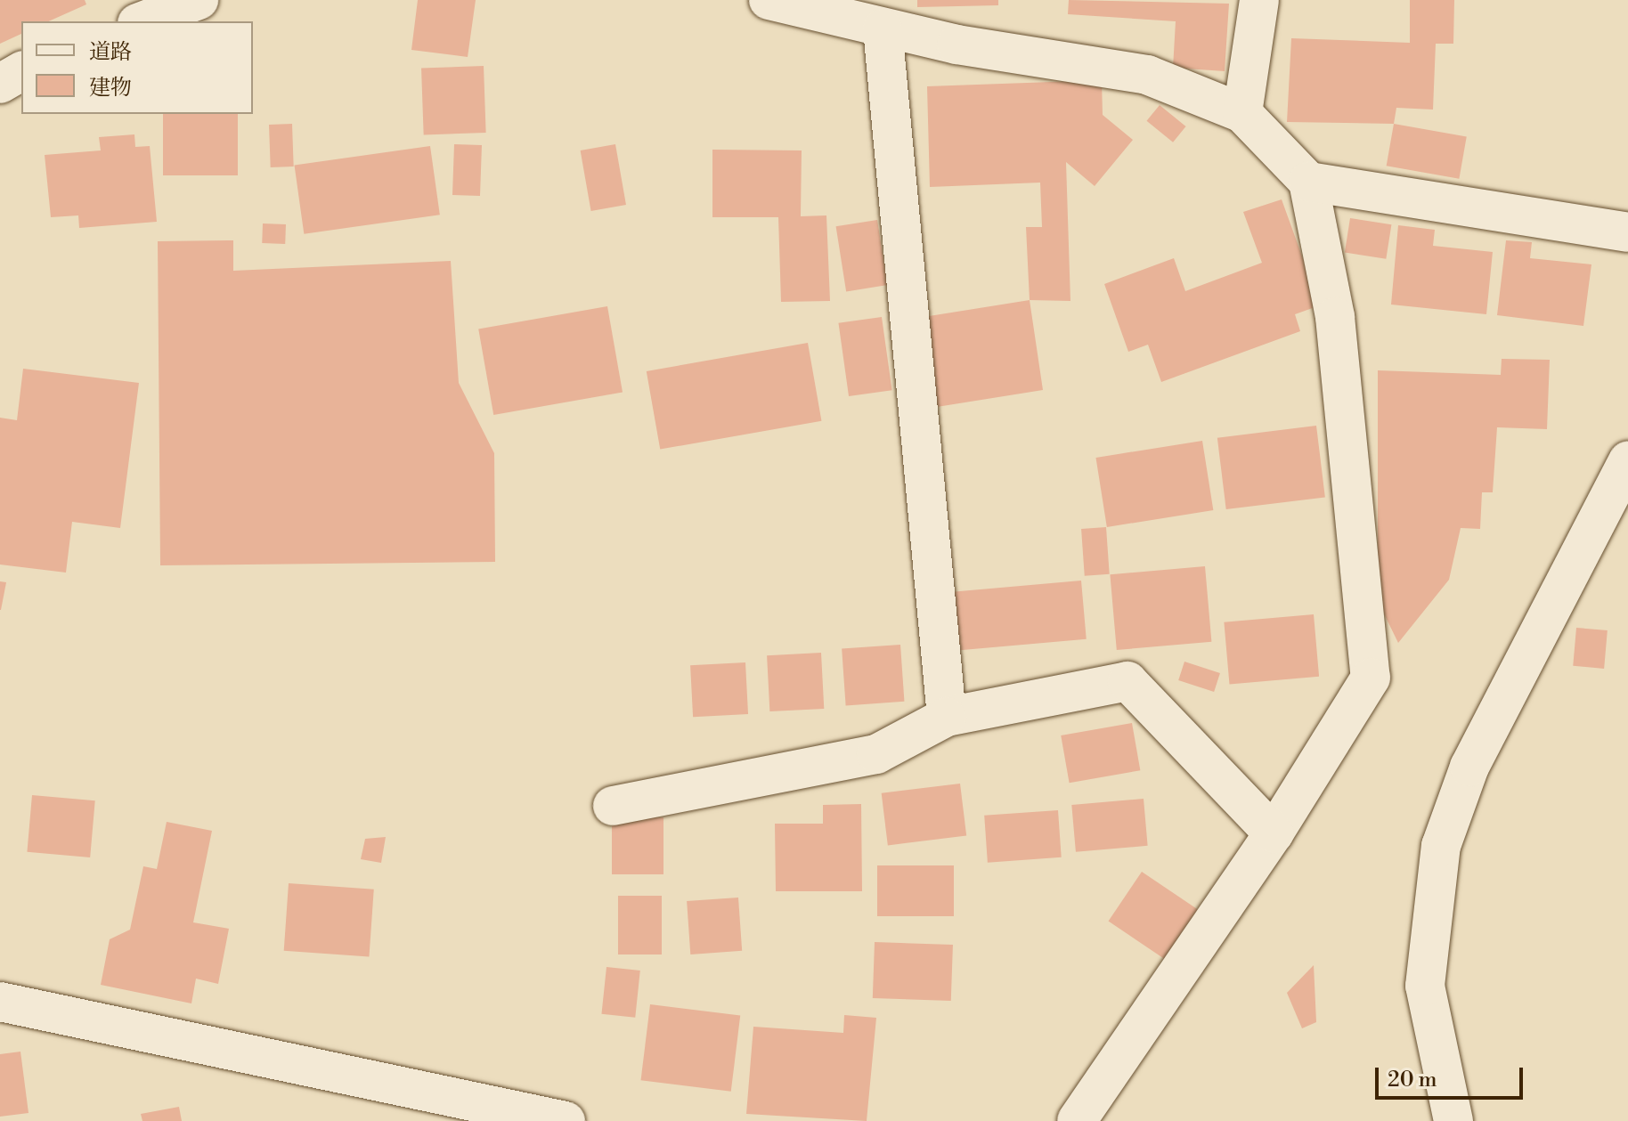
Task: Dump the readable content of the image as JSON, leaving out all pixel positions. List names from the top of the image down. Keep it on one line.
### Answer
{"legend":["道路","建物"],"scale_bar":"20 m"}
